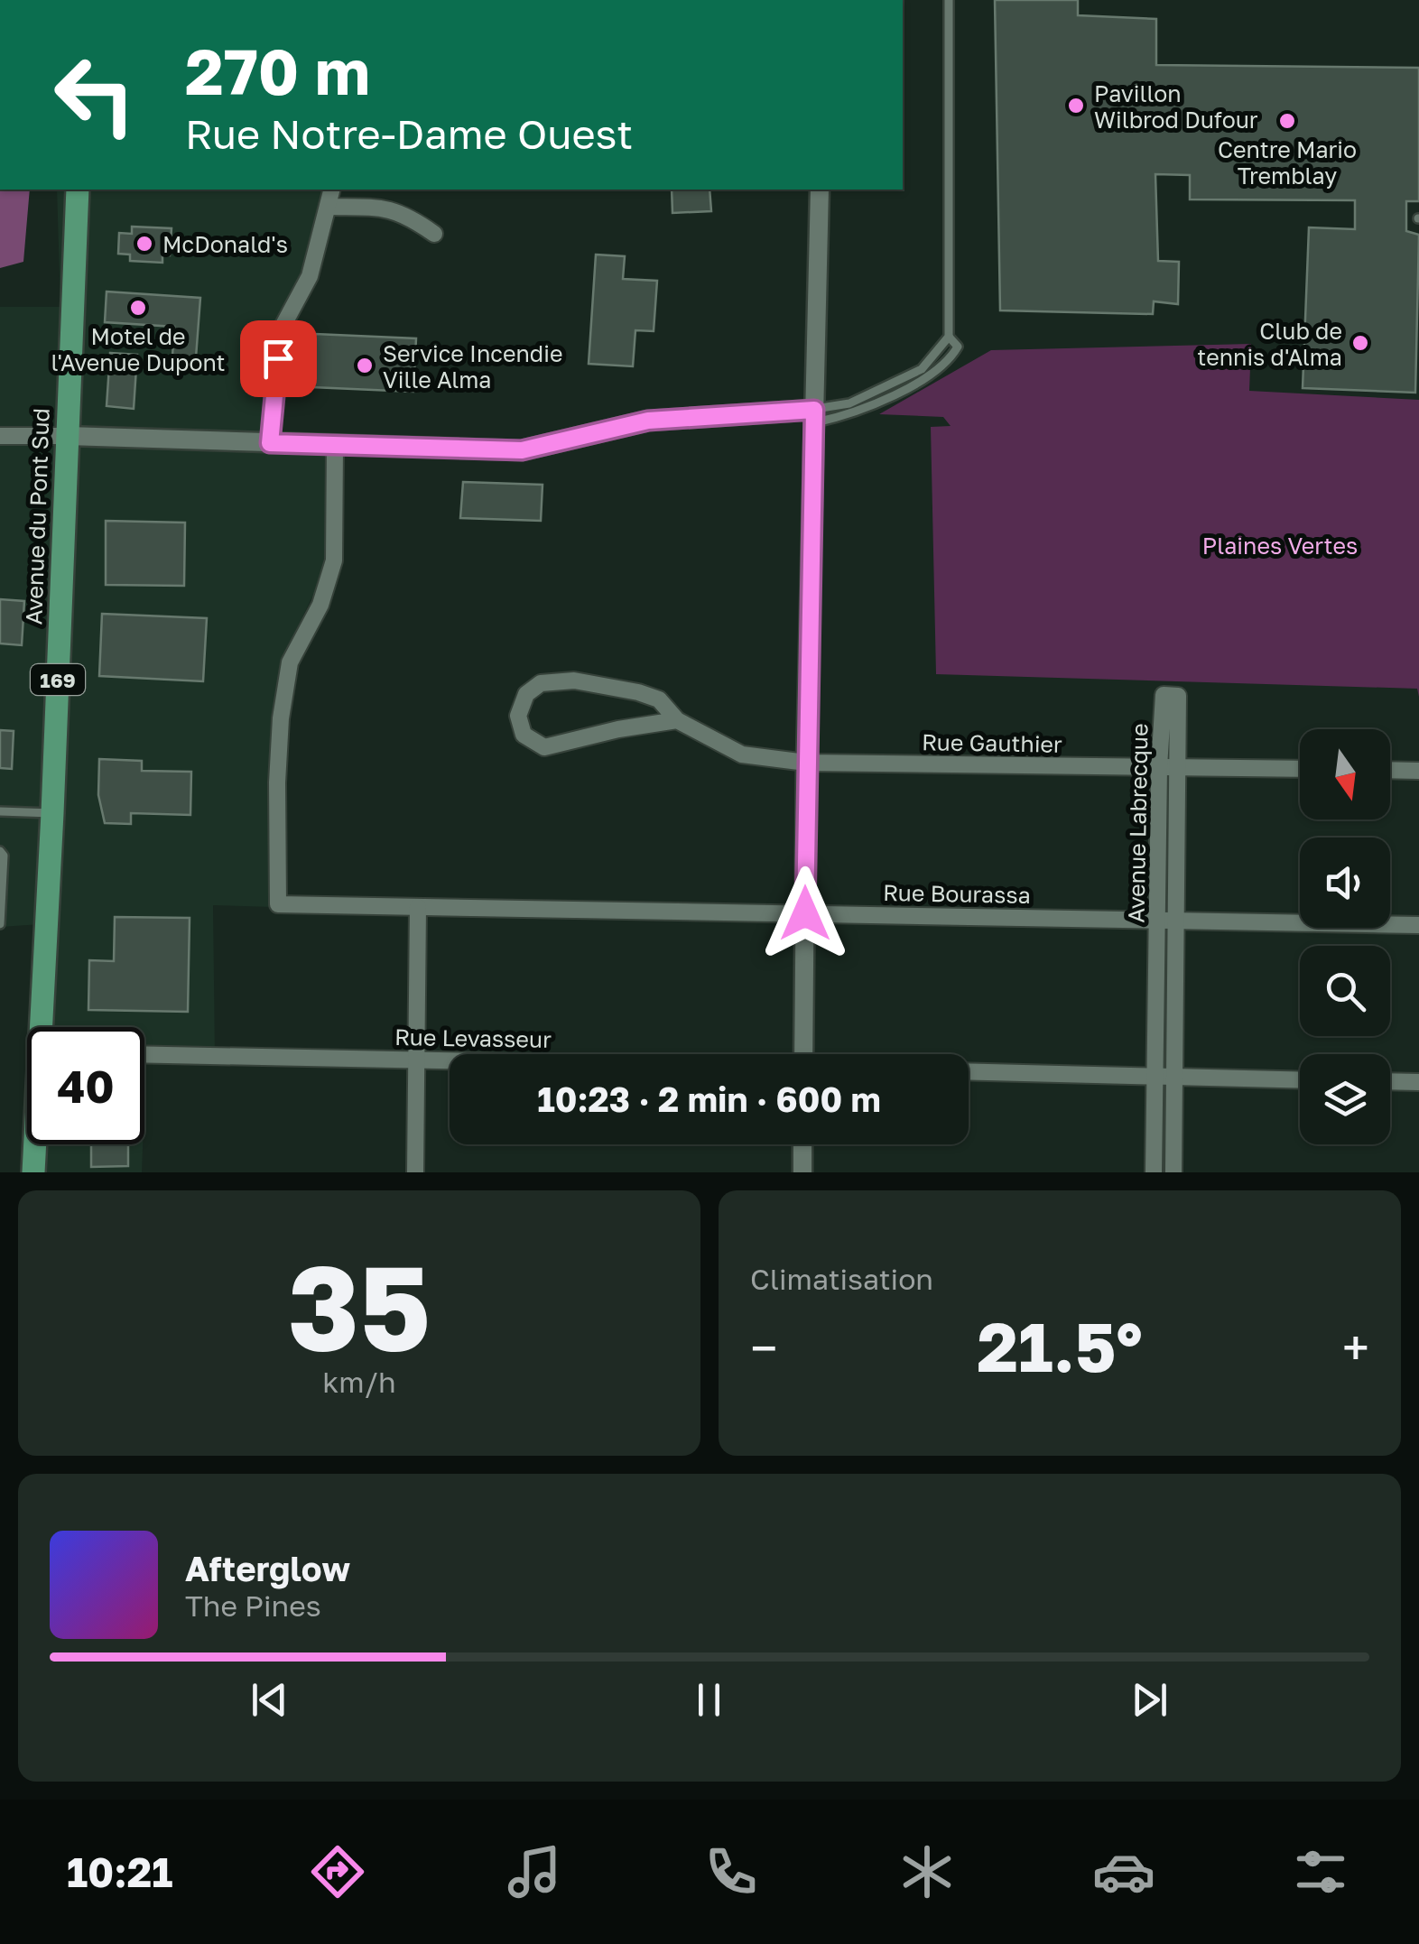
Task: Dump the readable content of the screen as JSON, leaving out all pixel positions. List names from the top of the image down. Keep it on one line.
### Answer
{"streets":{"main road":["Avenue du Pont Sud","169"],"street":["Rue Gauthier","Avenue Labrecque","Rue Bourassa","Rue Levasseur"]},"crossings":[["Rue Gauthier","Avenue Labrecque"],["Avenue Labrecque","Rue Bourassa"]],"parks":["Plaines Vertes"],"places":["Pavillon Wilbrod Dufour","Centre Mario Tremblay","McDonald's","Motel de l'Avenue Dupont","Club de tennis d'Alma","Service Incendie Ville Alma"],"north":"bottom","page":{"turn":["270 m","Rue Notre-Dame Ouest"],"limit":"40","trip":"10:23 · 2 min · 600 m","tile":[["35","km/h"],"Climatisation"],"heat":["−","21.5°","+"],"song":["Afterglow","The Pines"],"tabs":"10:21"}}
